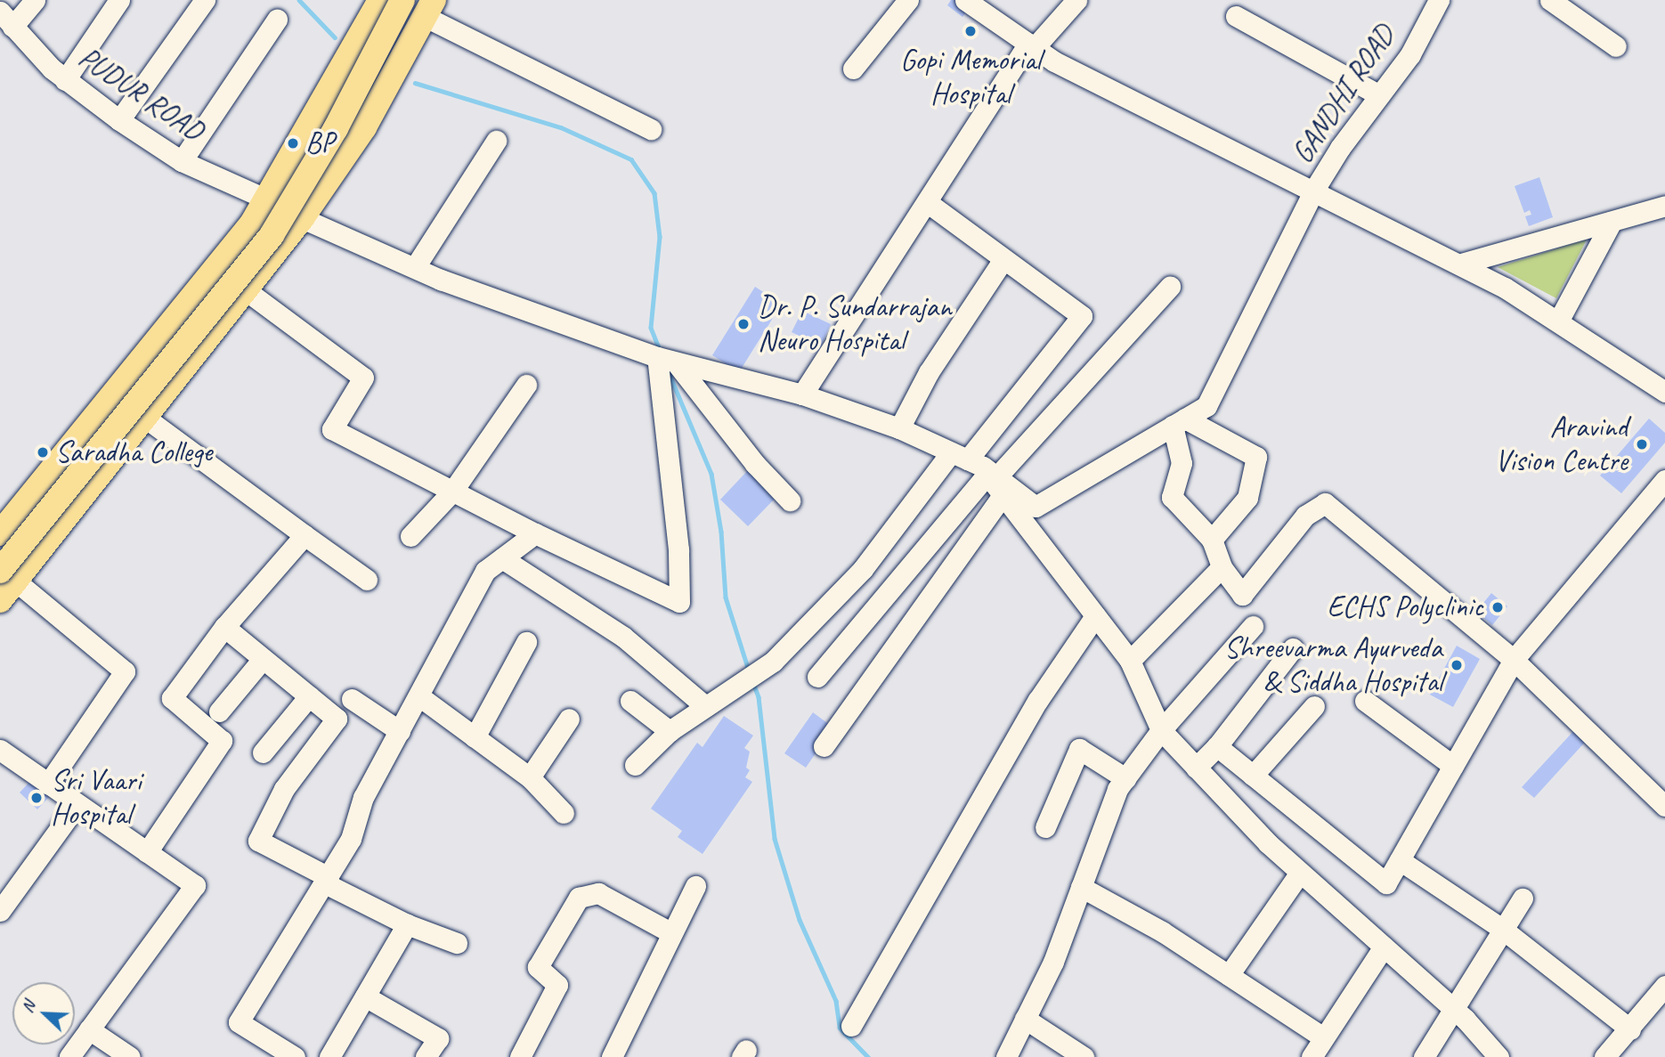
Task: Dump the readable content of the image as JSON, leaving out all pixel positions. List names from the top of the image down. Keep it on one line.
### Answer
{"streets":{"street":["PUDUR ROAD","GANDHI ROAD"]},"places":["Gopi Memorial Hospital","BP","Dr. P. Sundarrajan Neuro Hospital","Aravind Vision Centre","Saradha College","ECHS Polyclinic","Shreevarma Ayurveda & Siddha Hospital","Sri Vaari Hospital"],"north":"top left"}
